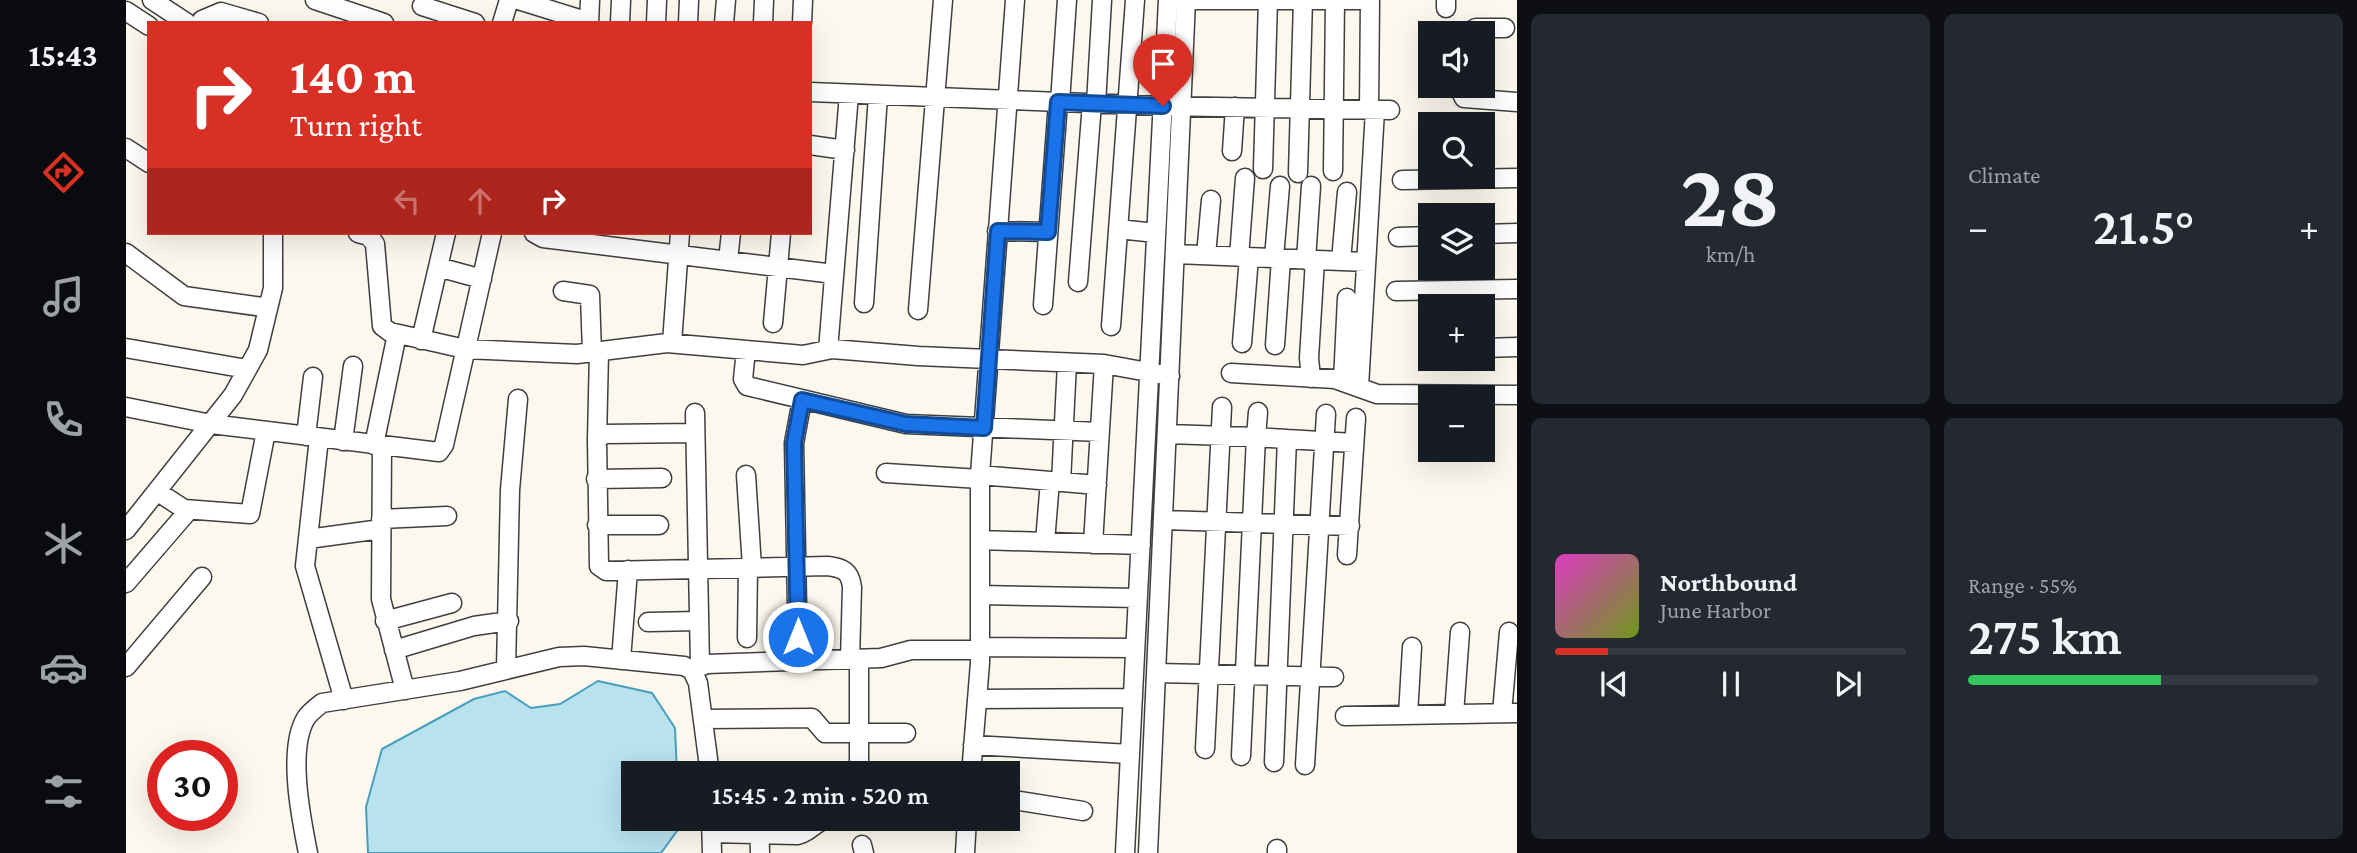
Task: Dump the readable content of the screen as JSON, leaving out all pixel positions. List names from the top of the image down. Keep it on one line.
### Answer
{"page":{"tabs":"15:43","tile":[["28","km/h"],"Climate",["Range · 55%","275 km"]],"map_buttons":["+","−"],"turn":["140 m","Turn right"],"heat":["−","21.5°","+"],"song":["Northbound","June Harbor"],"limit":"30","trip":"15:45 · 2 min · 520 m"}}
